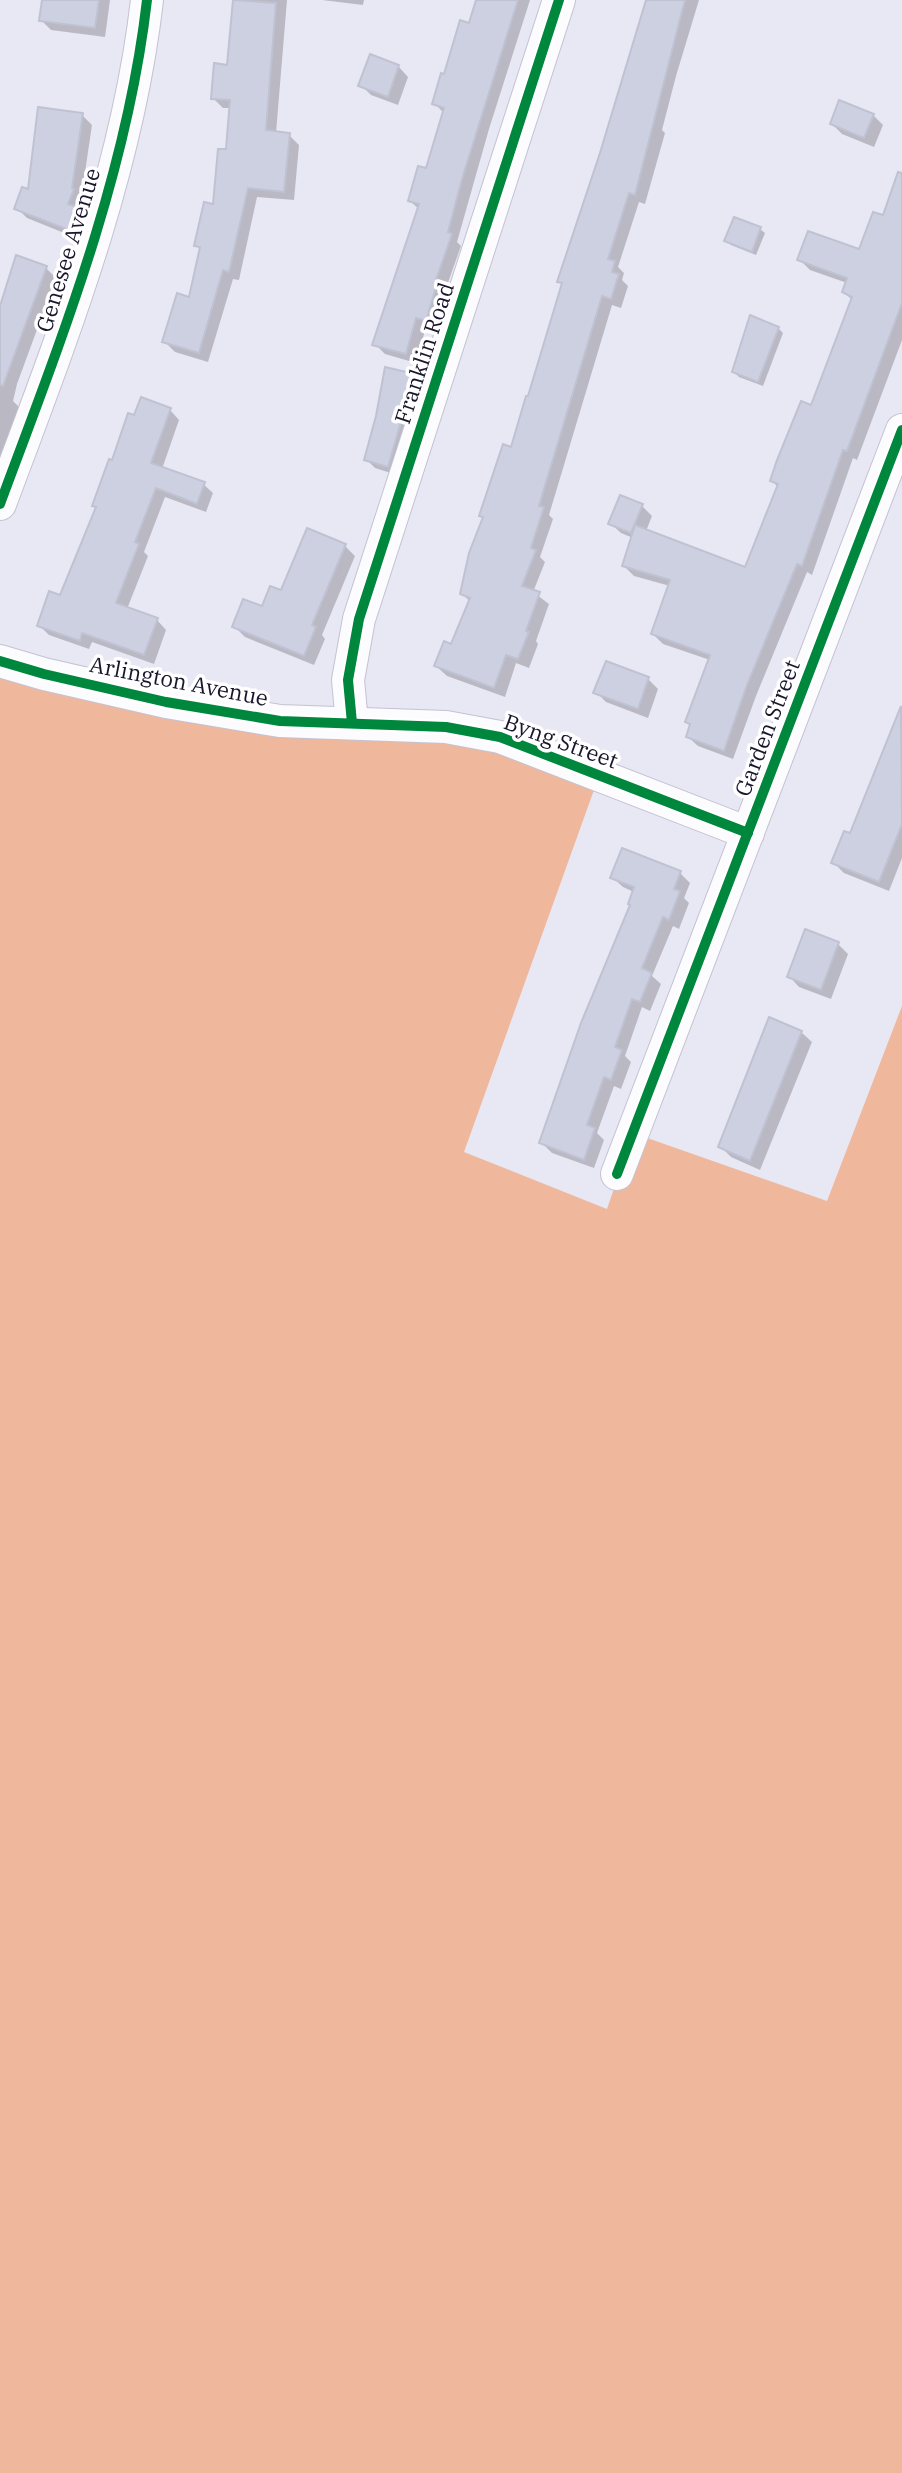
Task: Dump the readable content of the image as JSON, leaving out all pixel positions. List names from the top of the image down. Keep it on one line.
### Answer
{"streets":{"street":["Genesee Avenue","Franklin Road","Arlington Avenue","Garden Street","Byng Street"]},"crossings":[["Franklin Road","Arlington Avenue"],["Franklin Road","Byng Street"],["Arlington Avenue","Byng Street"],["Garden Street","Byng Street"]]}
